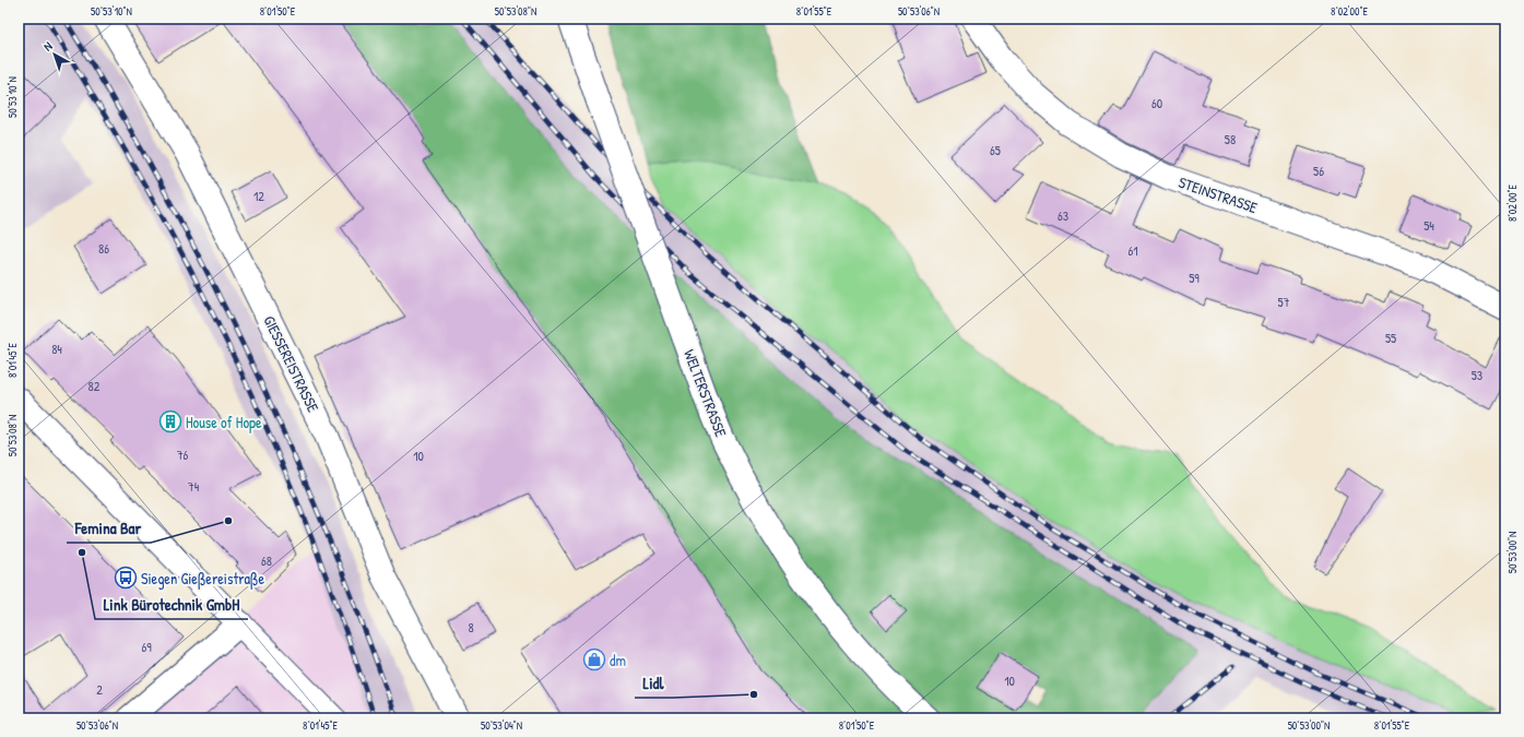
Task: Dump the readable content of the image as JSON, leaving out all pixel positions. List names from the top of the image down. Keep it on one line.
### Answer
{"streets":{"street":["STEINSTRASSE","GIESSEREISTRASSE","WELTERSTRASSE"]},"places":{"building":["House of Hope"],"other":["Femina Bar","Link Bürotechnik GmbH","Lidl"],"bus stop":["Siegen Gießereistraße"],"shop":["dm"]},"house_numbers":["60","58","65","56","12","63","54","86","61","59","57","55","84","53","82","76","10","74","68","8","69","10","2"],"north":"top left","coordinates":["50°53'10\"N","8°01'50\"E","50°53'08\"N","8°01'55\"E","50°53'06\"N","8°02'00\"E","8°01'45\"E","50°53'00\"N","50°53'04\"N"]}
